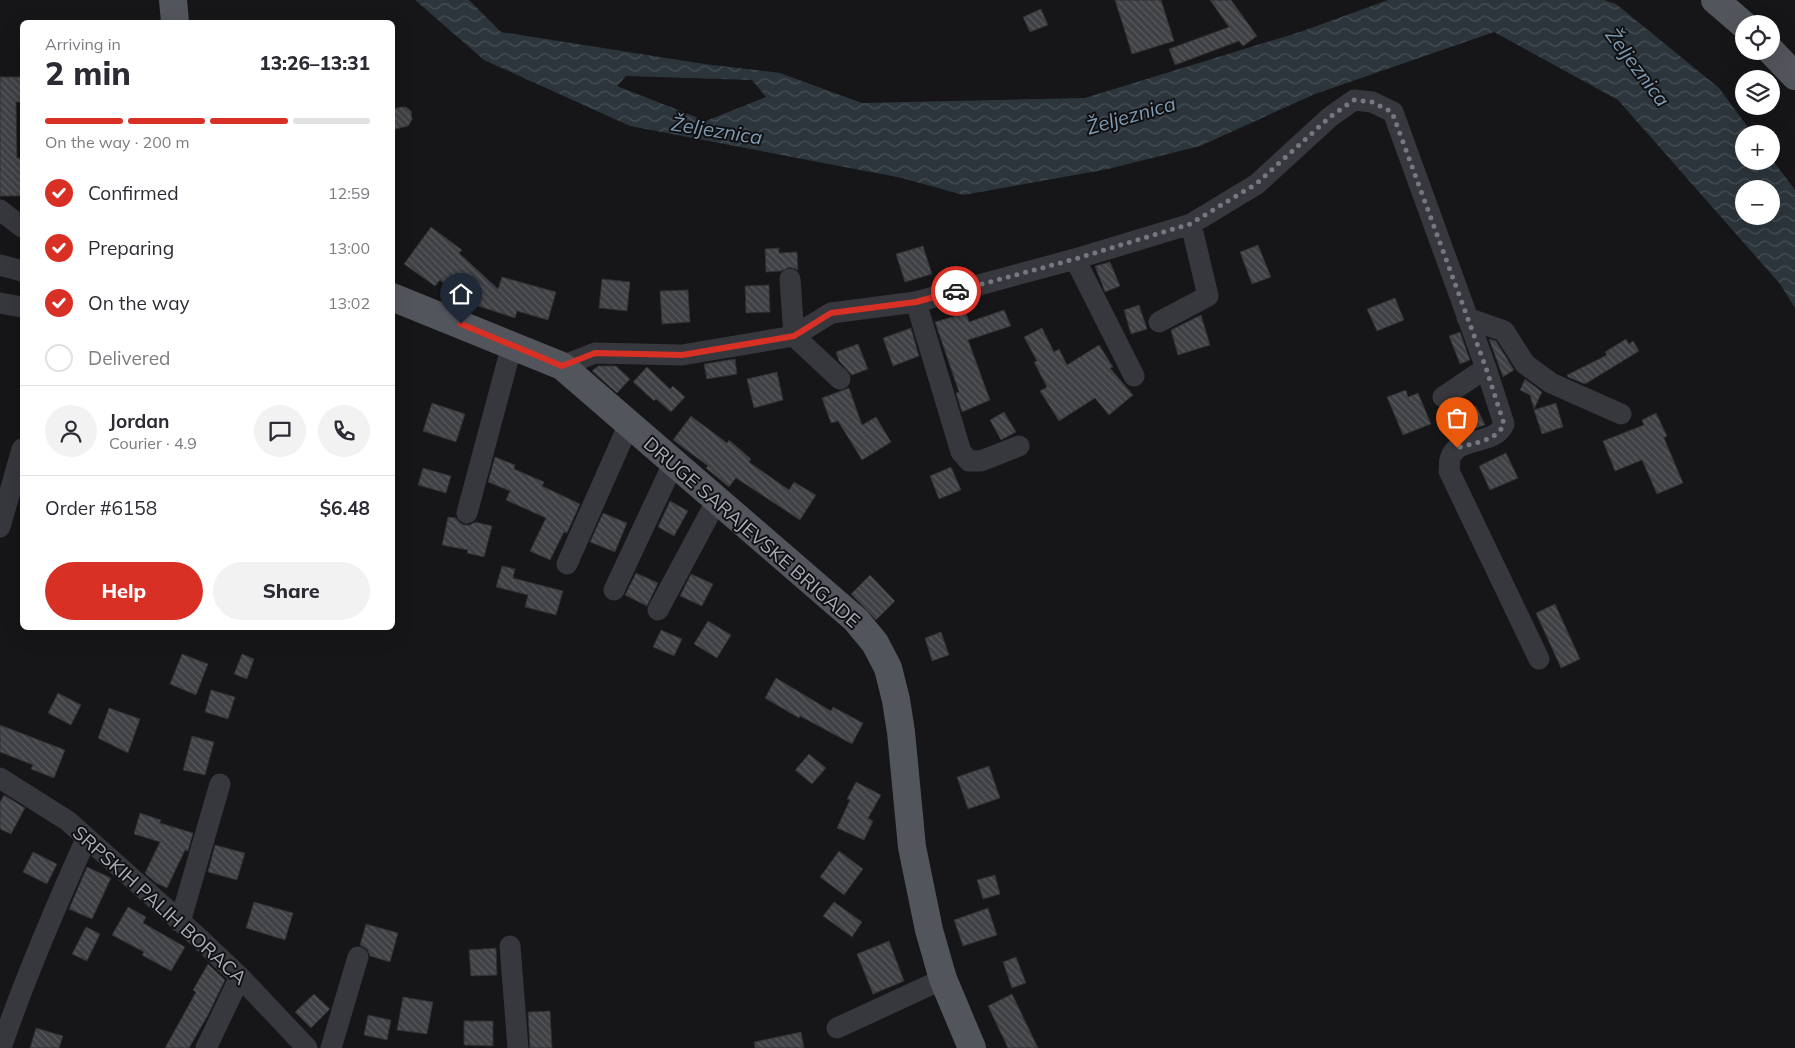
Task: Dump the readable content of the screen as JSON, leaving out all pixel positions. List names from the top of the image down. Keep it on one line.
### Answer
{"streets":{"main road":["DRUGE SARAJEVSKE BRIGADE"],"street":["SRPSKIH PALIH BORACA"]},"water":["Željeznica"],"page":{"map_buttons":["+","−"],"heading":["2 min","Arriving in","13:26–13:31"],"panel":["Jordan","Courier · 4.9","Order #6158","$6.48"],"bar":"On the way · 200 m","list":[["Confirmed","12:59"],["Preparing","13:00"],["On the way","13:02"],"Delivered"],"buttons":["Help","Share"]}}
